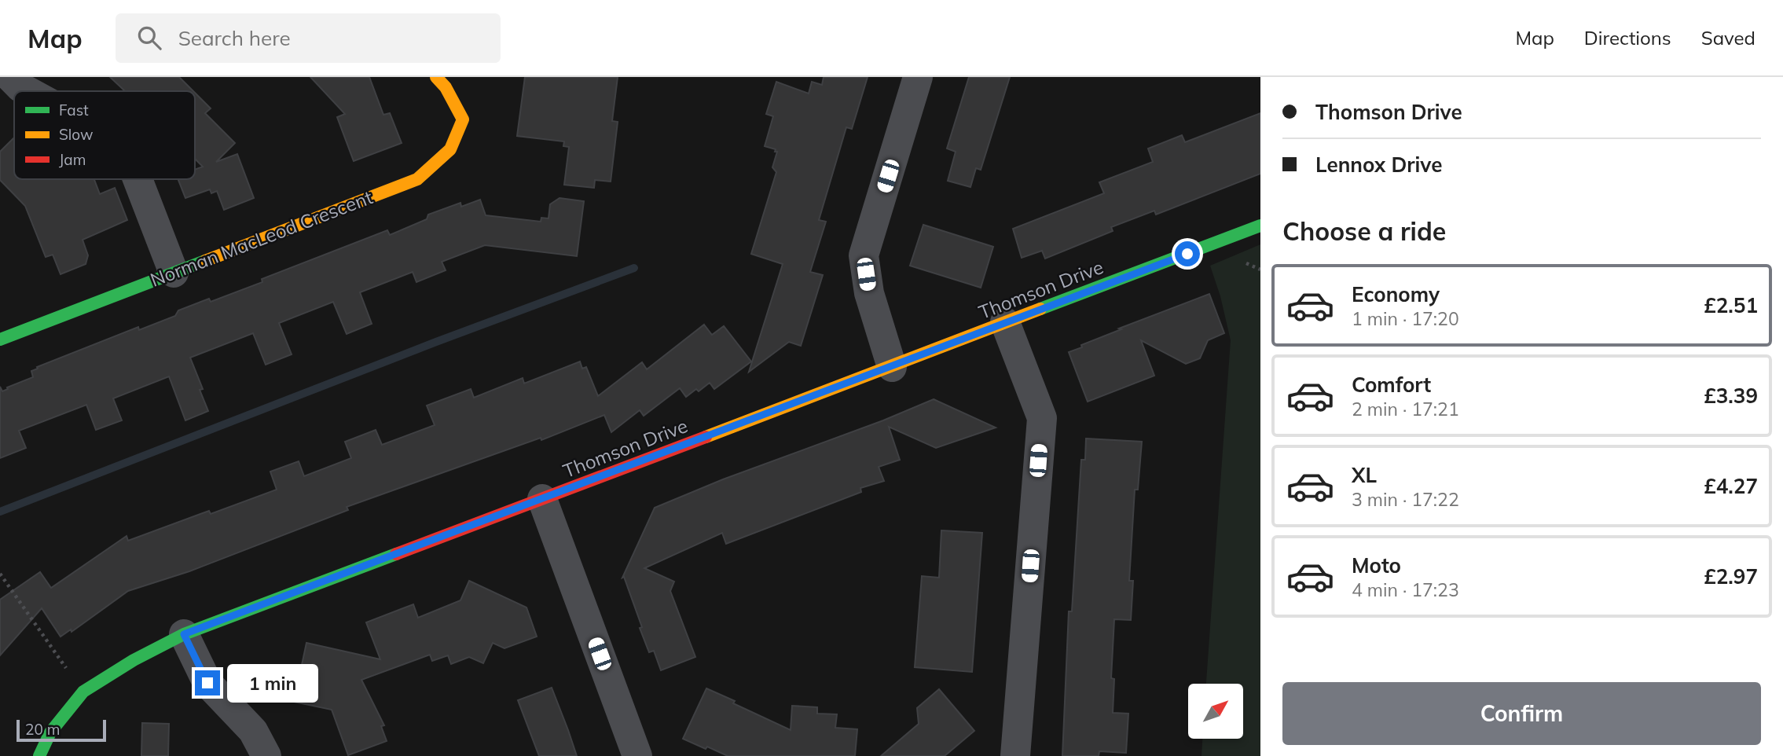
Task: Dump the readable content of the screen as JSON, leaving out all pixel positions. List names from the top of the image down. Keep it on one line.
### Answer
{"streets":{"street":["Norman MacLeod Crescent","Thomson Drive"]},"legend":["Fast","Slow","Jam"],"scale_bar":"20 m","north":"top right","page":{"header":"Map","search":"Search here","nav":["Map","Directions","Saved"],"banner":["Thomson Drive","Lennox Drive"],"heading":"Choose a ride","list":[{"name":"Economy","note":"1 min · 17:20","value":"£2.51"},{"name":"Comfort","note":"2 min · 17:21","value":"£3.39"},{"name":"XL","note":"3 min · 17:22","value":"£4.27"},{"name":"Moto","note":"4 min · 17:23","value":"£2.97"}],"bubble":"1 min","buttons":"Confirm","scale":"20 m"}}
